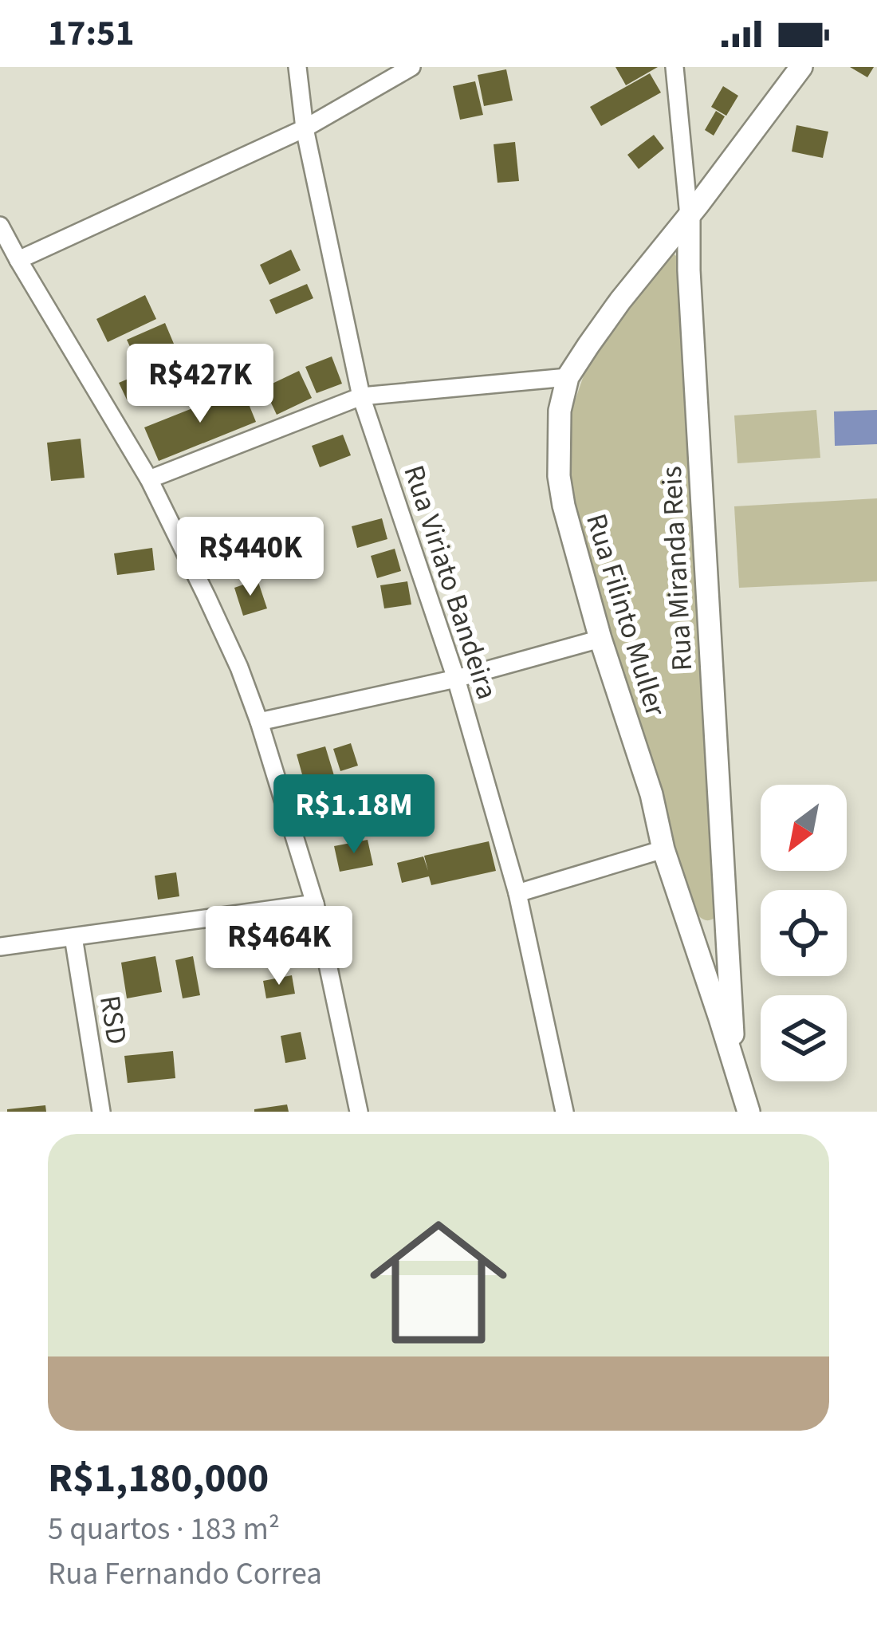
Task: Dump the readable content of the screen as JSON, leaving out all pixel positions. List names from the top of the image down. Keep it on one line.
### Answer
{"streets":{"street":["Rua Miranda Reis","Rua Viriato Bandeira","Rua Filinto Muller","RSD"]},"crossings":[["Rua Miranda Reis","Rua Filinto Muller"]],"north":"bottom left","page":{"status":"17:51","price":["R$427K","R$440K","R$1.18M","R$464K"],"list":[{"name":"R$1,180,000","note":"5 quartos · 183 m² · Rua Fernando Correa"}]}}
